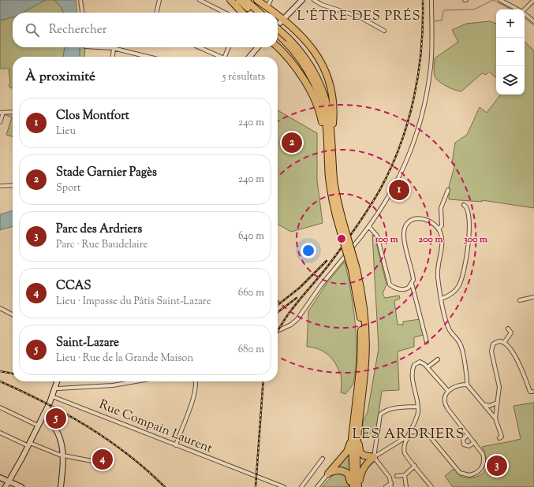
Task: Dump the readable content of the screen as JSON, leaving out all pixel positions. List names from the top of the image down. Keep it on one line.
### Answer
{"streets":{"street":["Rue Compain Laurent"]},"districts":["L'ÊTRE DES PRÉS","LES ARDRIERS"],"page":{"map_buttons":["+","−"],"search":"Rechercher","heading":["À proximité","5 résultats"],"list":[{"mark":"1","name":"Clos Montfort","note":"Lieu","value":"240 m"},{"mark":"2","name":"Stade Garnier Pagès","note":"Sport","value":"240 m"},{"mark":"3","name":"Parc des Ardriers","note":"Parc · Rue Baudelaire","value":"640 m"},{"mark":"4","name":"CCAS","note":"Lieu · Impasse du Pâtis Saint-Lazare","value":"660 m"},{"mark":"5","name":"Saint-Lazare","note":"Lieu · Rue de la Grande Maison","value":"680 m"}],"pins":["2","1","5","4","3"]},"rings":["100 m","200 m","300 m"]}
